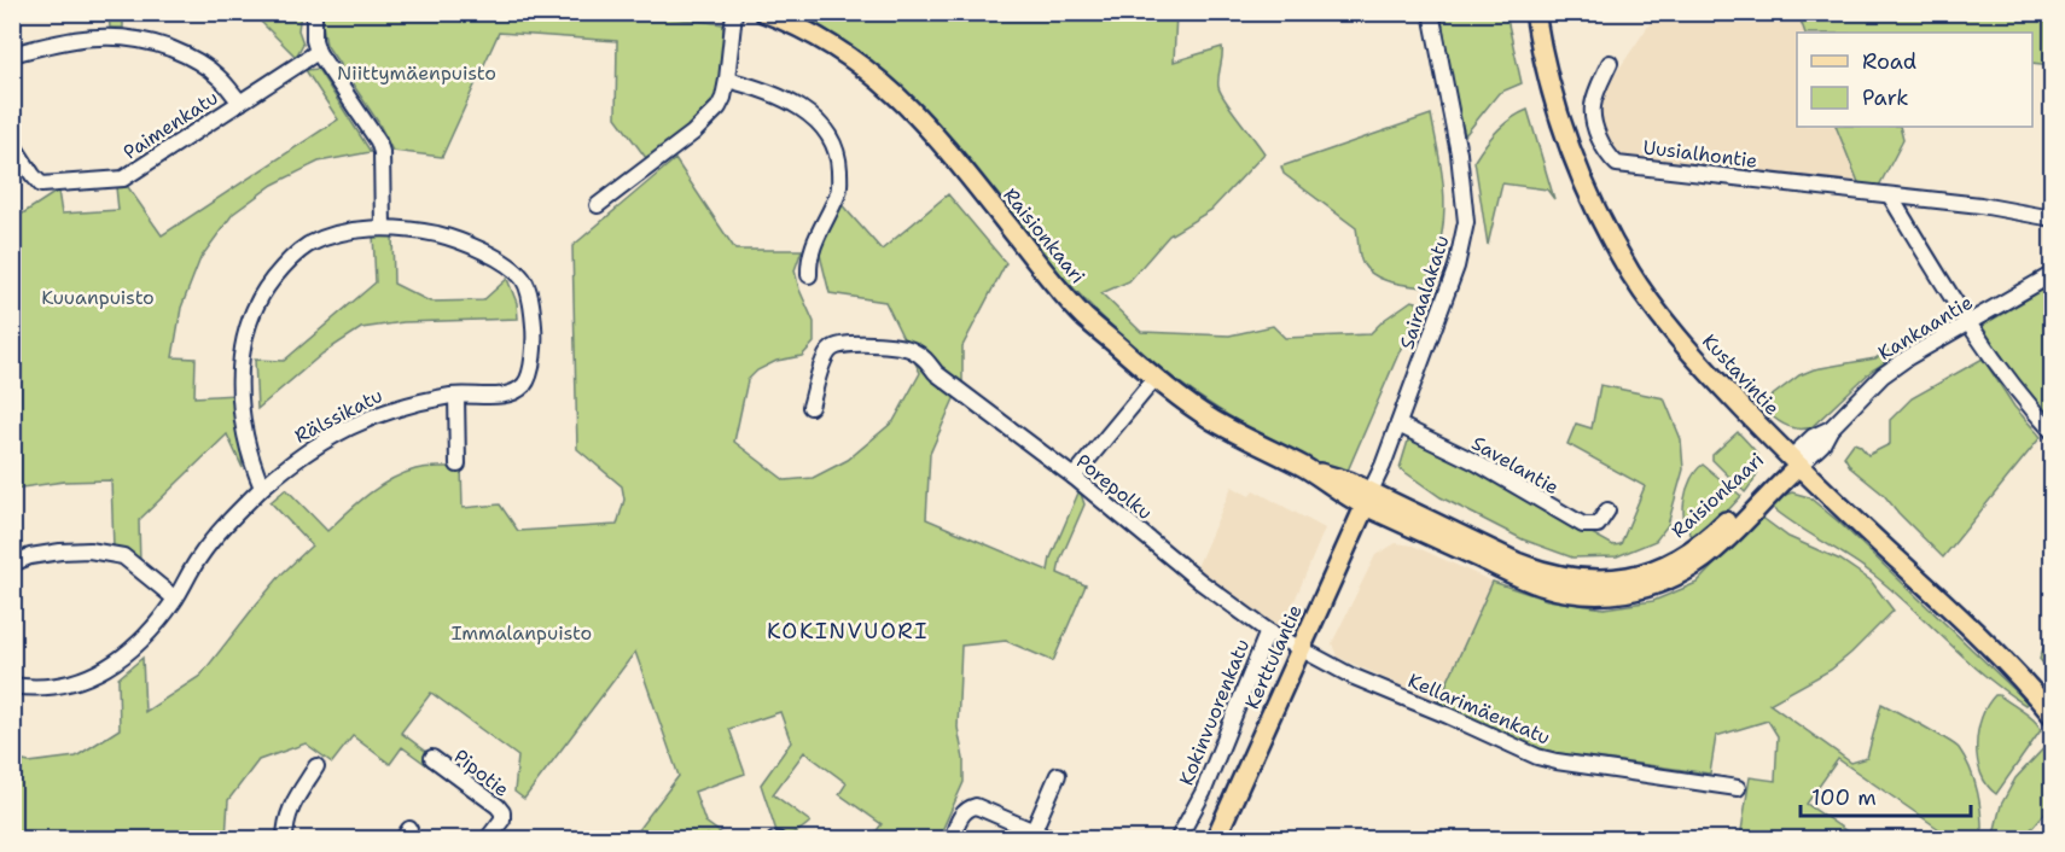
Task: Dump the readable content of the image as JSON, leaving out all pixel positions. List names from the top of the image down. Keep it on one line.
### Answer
{"streets":{"main road":["Raisionkaari","Kustavintie","Kerttulantie"],"street":["Paimenkatu","Uusialhontie","Sairaalakatu","Kankaantie","Rälssikatu","Savelantie","Porepolku","Kellarimäenkatu","Kokinvuorenkatu","Pipotie"]},"crossings":[["Raisionkaari","Sairaalakatu"],["Raisionkaari","Kankaantie"],["Raisionkaari","Kustavintie"],["Raisionkaari","Kerttulantie"],["Sairaalakatu","Savelantie"],["Sairaalakatu","Kerttulantie"],["Kankaantie","Kustavintie"],["Porepolku","Kokinvuorenkatu"],["Kerttulantie","Kellarimäenkatu"],["Kerttulantie","Kokinvuorenkatu"],["Kellarimäenkatu","Kokinvuorenkatu"]],"districts":["KOKINVUORI"],"parks":["Niittymäenpuisto","Kuuanpuisto","Immalanpuisto"],"legend":["Road","Park"],"scale_bar":"100 m"}
